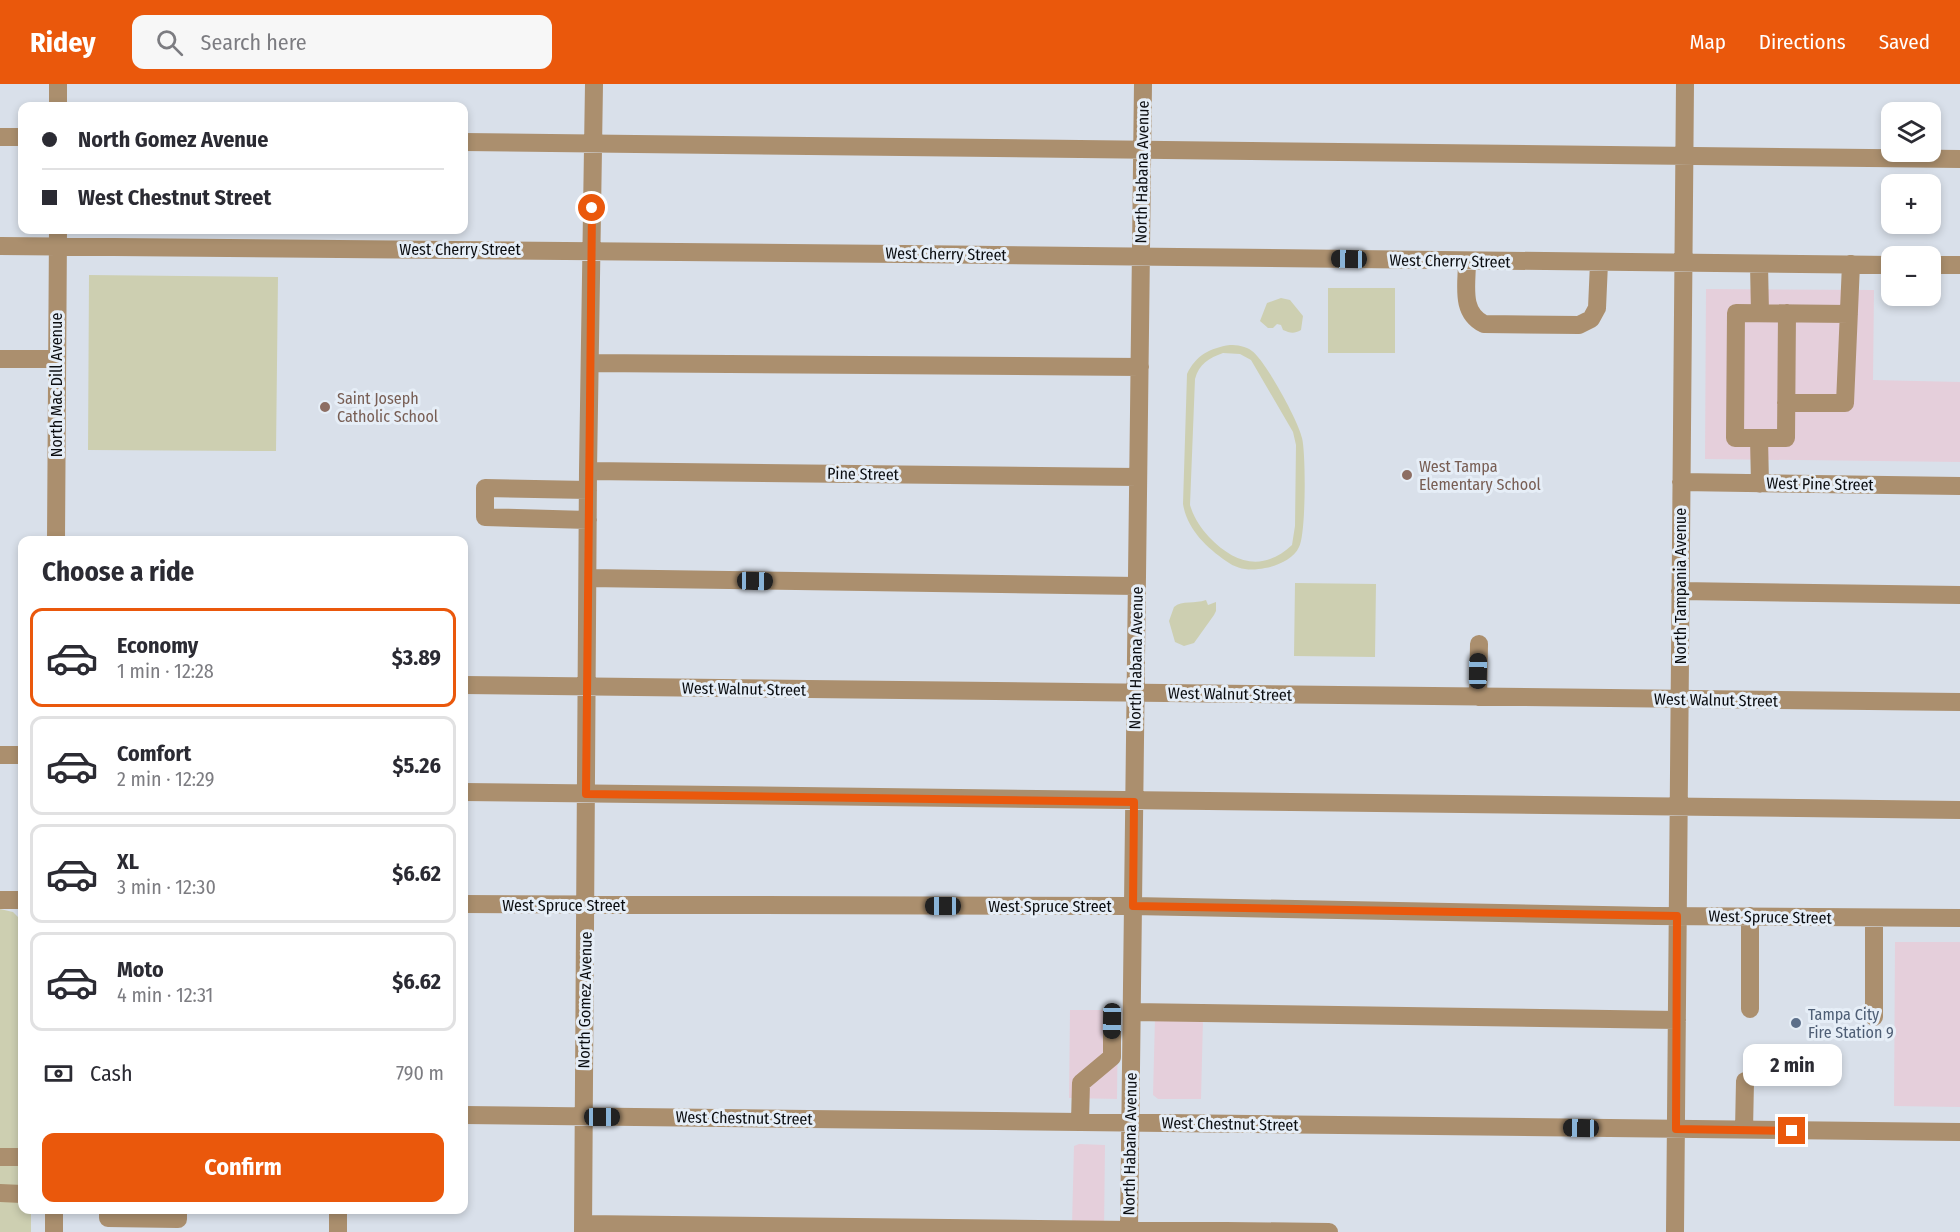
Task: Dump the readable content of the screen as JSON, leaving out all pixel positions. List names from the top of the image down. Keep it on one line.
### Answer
{"streets":{"street":["North Habana Avenue","West Cherry Street","North Mac Dill Avenue","Pine Street","West Pine Street","North Tampania Avenue","West Walnut Street","West Spruce Street","North Gomez Avenue","West Chestnut Street"]},"crossings":[["North Habana Avenue","West Cherry Street"],["North Habana Avenue","Pine Street"],["North Habana Avenue","West Walnut Street"],["North Habana Avenue","West Spruce Street"],["North Habana Avenue","West Chestnut Street"],["West Cherry Street","North Mac Dill Avenue"],["West Cherry Street","North Tampania Avenue"],["West Cherry Street","North Gomez Avenue"],["Pine Street","North Gomez Avenue"],["West Pine Street","North Tampania Avenue"],["North Tampania Avenue","West Walnut Street"],["North Tampania Avenue","West Spruce Street"],["North Tampania Avenue","West Chestnut Street"],["West Walnut Street","North Gomez Avenue"],["West Spruce Street","North Gomez Avenue"],["North Gomez Avenue","West Chestnut Street"]],"places":["Saint Joseph Catholic School","West Tampa Elementary School","Tampa City Fire Station 9"],"page":{"header":"Ridey","search":"Search here","nav":["Map","Directions","Saved"],"map_buttons":["+","−"],"banner":["North Gomez Avenue","West Chestnut Street"],"heading":"Choose a ride","list":[{"name":"Economy","note":"1 min · 12:28","value":"$3.89"},{"name":"Comfort","note":"2 min · 12:29","value":"$5.26"},{"name":"XL","note":"3 min · 12:30","value":"$6.62"},{"name":"Moto","note":"4 min · 12:31","value":"$6.62"}],"pay":["Cash","790 m"],"bubble":"2 min","buttons":"Confirm"}}
